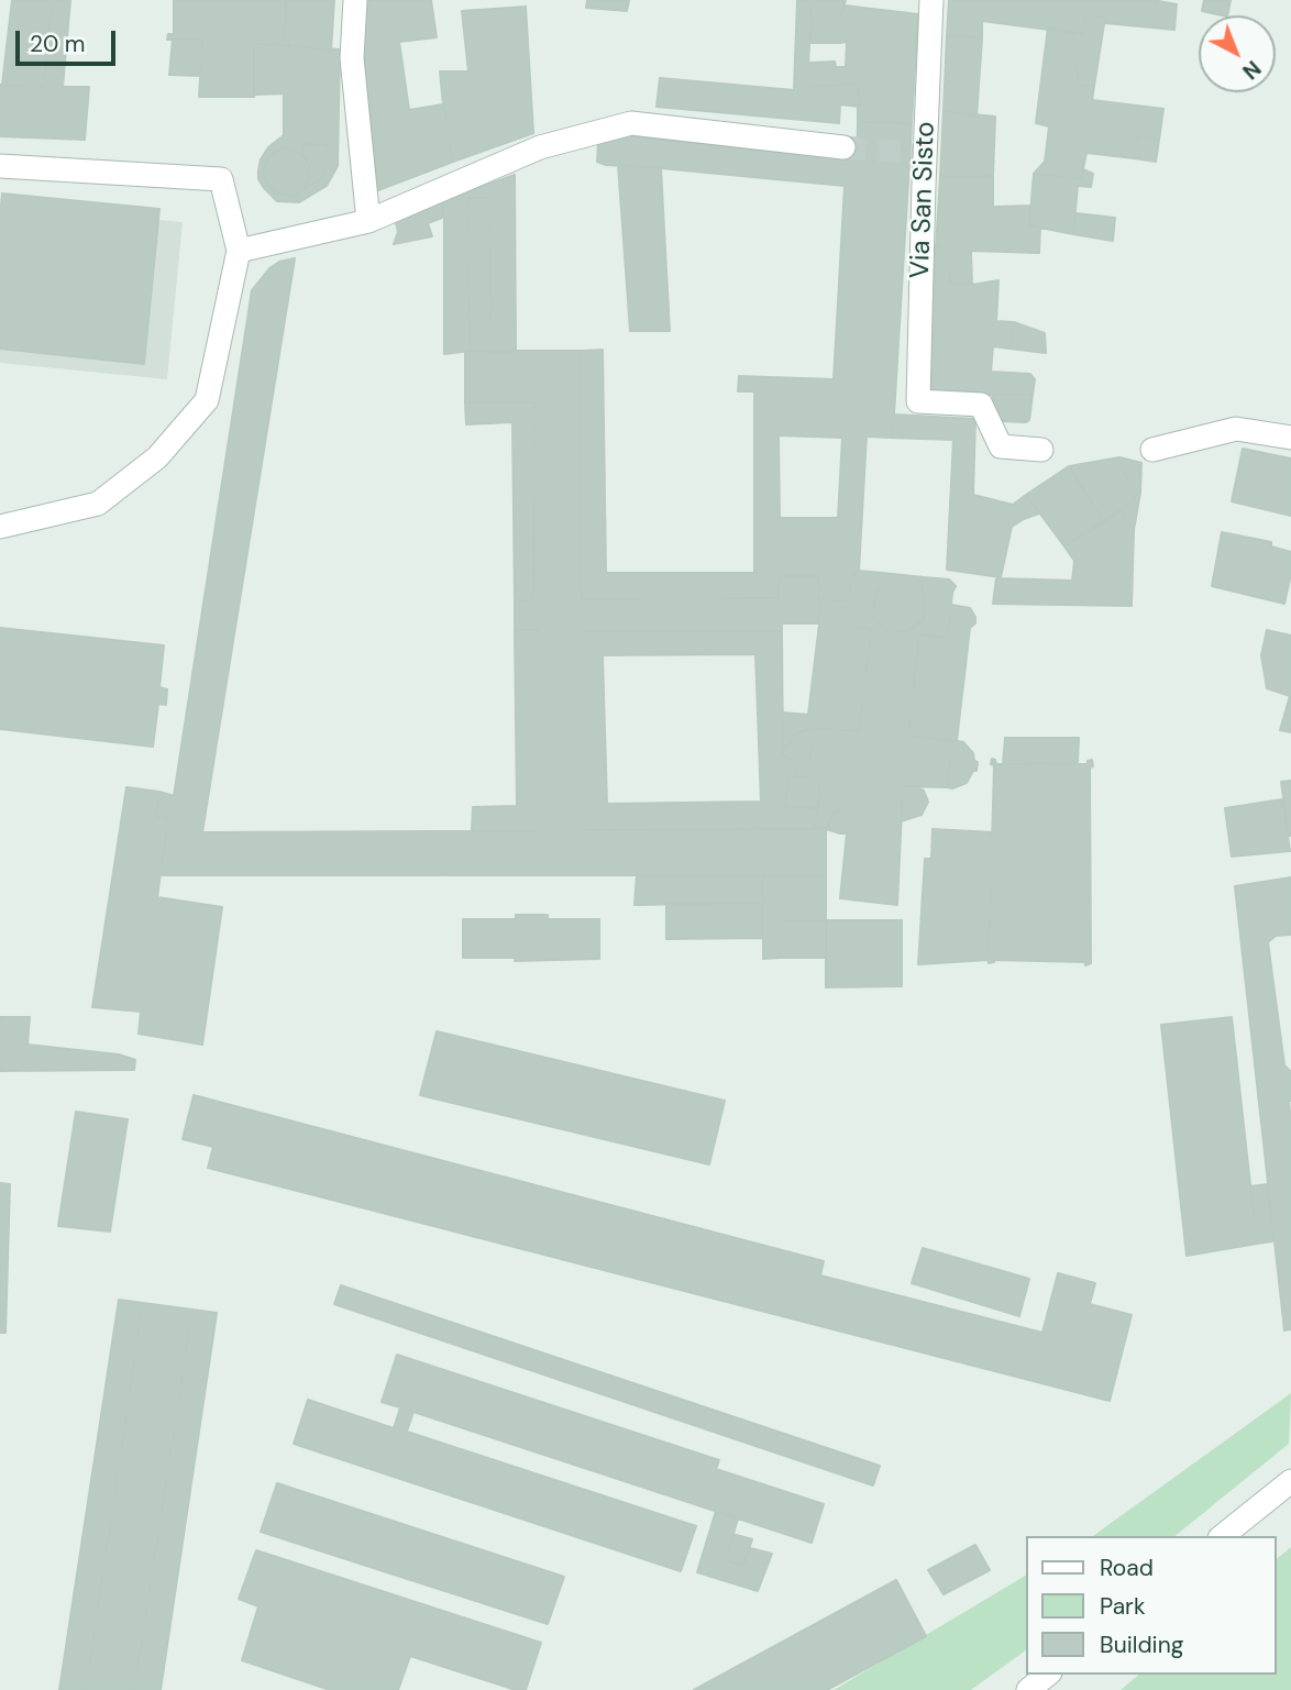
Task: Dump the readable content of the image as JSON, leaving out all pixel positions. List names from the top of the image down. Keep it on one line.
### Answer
{"streets":{"street":["Via San Sisto"]},"legend":["Road","Park","Building"],"scale_bar":"20 m","north":"bottom right"}
